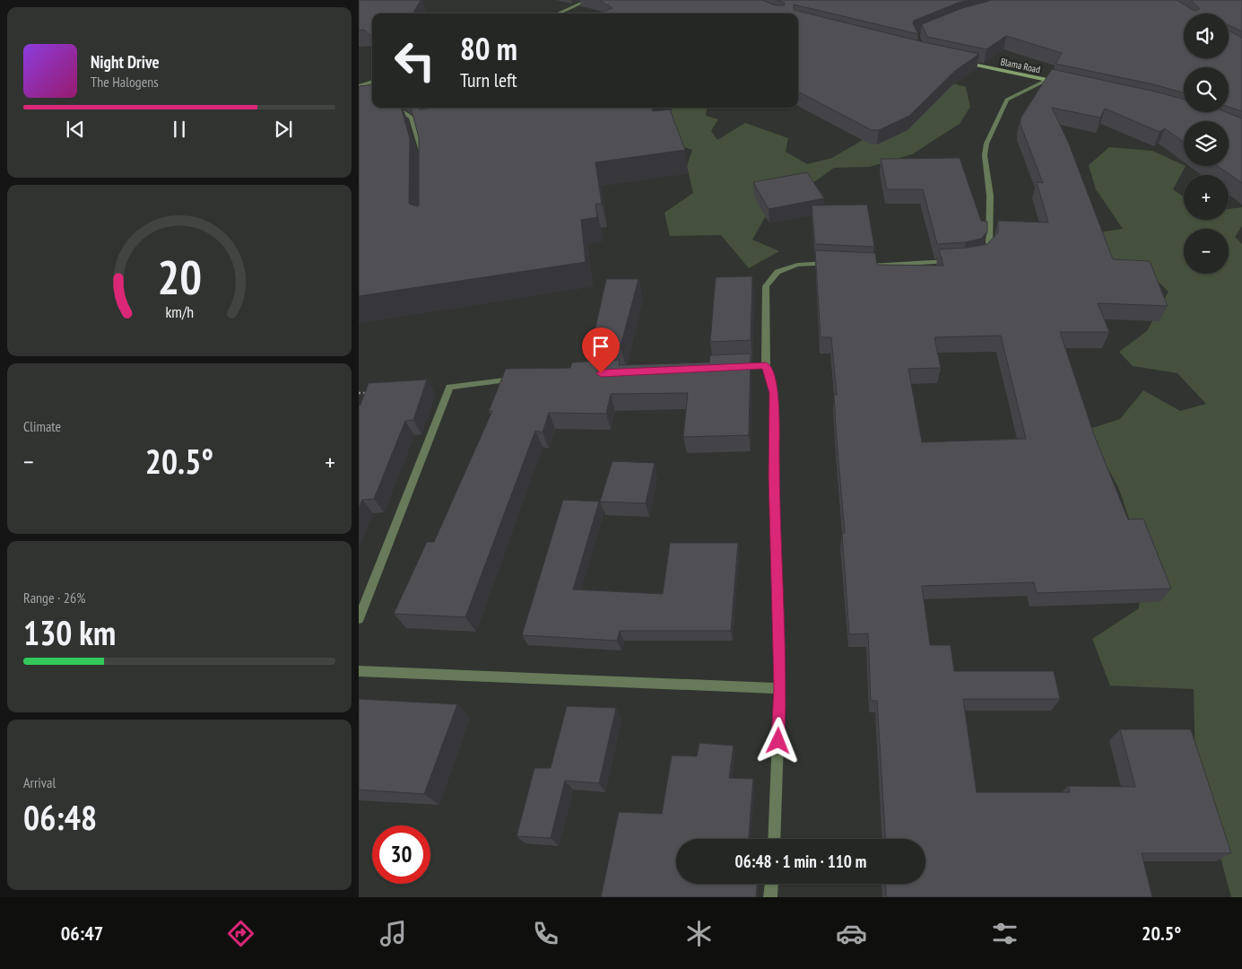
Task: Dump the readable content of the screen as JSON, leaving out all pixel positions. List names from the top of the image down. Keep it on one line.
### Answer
{"streets":{"street":["Blama Road"]},"page":{"map_buttons":["+","−"],"turn":["80 m","Turn left"],"song":["Night Drive","The Halogens"],"tile":["Climate",["Range · 26%","130 km"],["Arrival","06:48"]],"heat":["−","20.5°","+"],"limit":"30","trip":"06:48 · 1 min · 110 m","tabs":["06:47","20.5°"],"gauge":["20","km/h"]}}
